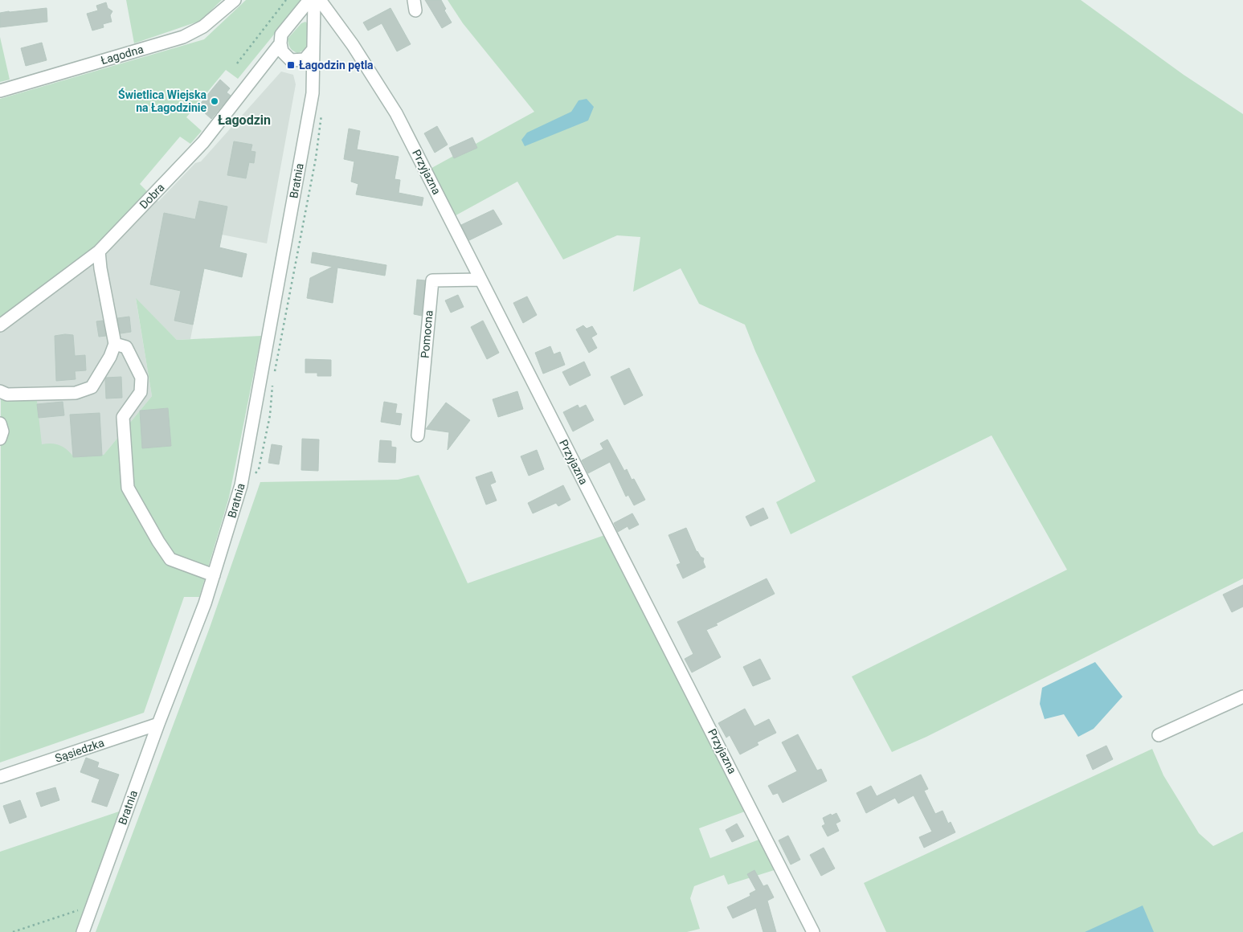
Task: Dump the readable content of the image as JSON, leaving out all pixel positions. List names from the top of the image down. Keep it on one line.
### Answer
{"streets":{"street":["Łagodna","Przyjazna","Bratnia","Dobra","Pomocna","Sąsiedzka"]},"crossings":[["Przyjazna","Pomocna"],["Bratnia","Sąsiedzka"]],"districts":["Łagodzin"],"places":{"transit":["Łagodzin pętla"],"other":["Świetlica Wiejska na Łagodzinie"]}}
